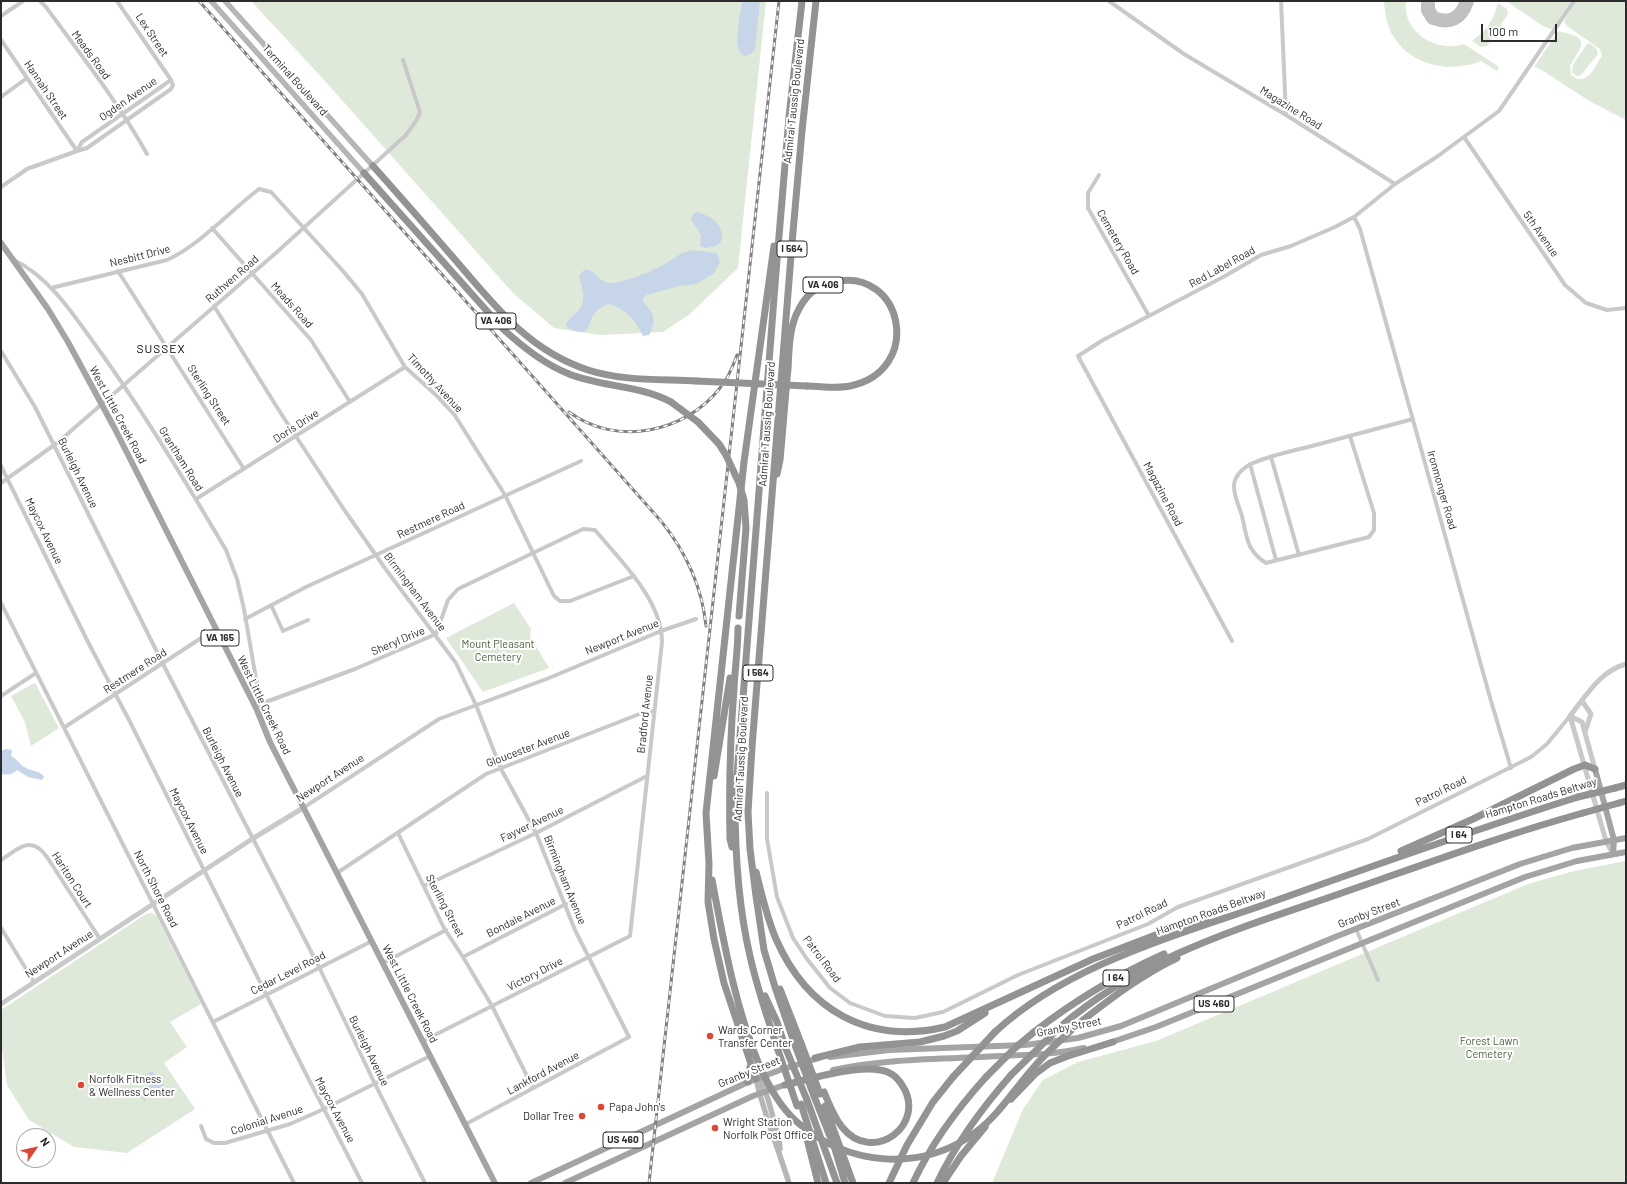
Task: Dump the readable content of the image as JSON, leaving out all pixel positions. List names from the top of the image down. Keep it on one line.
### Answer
{"streets":{"highway":["Admiral Taussig Boulevard","I 564","VA 406","Hampton Roads Beltway","I 64"],"main road":["Terminal Boulevard","West Little Creek Road","VA 165","Granby Street","US 460"],"street":["Lex Street","Meads Road","Hannah Street","Ogden Avenue","Magazine Road","5th Avenue","Cemetery Road","Nesbitt Drive","Red Label Road","Ruthven Road","Timothy Avenue","Sterling Street","Doris Drive","Grantham Road","Burleigh Avenue","Ironmonger Road","Restmere Road","Maycox Avenue","Birmingham Avenue","Newport Avenue","Sheryl Drive","Bradford Avenue","Gloucester Avenue","Patrol Road","Fayver Avenue","Hariton Court","North Shore Road","Bondale Avenue","Cedar Level Road","Victory Drive","Lankford Avenue","Colonial Avenue"]},"crossings":[["Lex Street","Ogden Avenue"],["Meads Road","Ogden Avenue"],["Meads Road","Nesbitt Drive"],["Meads Road","Ruthven Road"],["Meads Road","Doris Drive"],["Terminal Boulevard","Ruthven Road"],["Terminal Boulevard","VA 406"],["Hannah Street","Ogden Avenue"],["Admiral Taussig Boulevard","VA 406"],["Magazine Road","Red Label Road"],["Cemetery Road","Red Label Road"],["Nesbitt Drive","Timothy Avenue"],["Nesbitt Drive","Sterling Street"],["Nesbitt Drive","Grantham Road"],["Red Label Road","Ironmonger Road"],["Ruthven Road","VA 406"],["Ruthven Road","Timothy Avenue"],["Ruthven Road","Sterling Street"],["Ruthven Road","West Little Creek Road"],["Ruthven Road","Grantham Road"],["Ruthven Road","Burleigh Avenue"],["Ruthven Road","Maycox Avenue"],["Ruthven Road","Birmingham Avenue"],["Timothy Avenue","Doris Drive"],["Timothy Avenue","Restmere Road"],["Timothy Avenue","Sheryl Drive"],["Timothy Avenue","Bradford Avenue"],["Sterling Street","Doris Drive"],["Sterling Street","Gloucester Avenue"],["Sterling Street","Fayver Avenue"],["Sterling Street","Bondale Avenue"],["Sterling Street","Victory Drive"],["Sterling Street","Lankford Avenue"],["West Little Creek Road","Grantham Road"],["West Little Creek Road","Restmere Road"],["West Little Creek Road","Newport Avenue"],["West Little Creek Road","Sheryl Drive"],["West Little Creek Road","Gloucester Avenue"],["West Little Creek Road","Cedar Level Road"],["West Little Creek Road","Victory Drive"],["West Little Creek Road","Lankford Avenue"],["West Little Creek Road","Colonial Avenue"],["Doris Drive","Grantham Road"],["Doris Drive","Birmingham Avenue"],["Grantham Road","Restmere Road"],["Grantham Road","Sheryl Drive"],["Burleigh Avenue","Restmere Road"],["Burleigh Avenue","Newport Avenue"],["Burleigh Avenue","Cedar Level Road"],["Burleigh Avenue","Colonial Avenue"],["Ironmonger Road","Patrol Road"],["Restmere Road","Maycox Avenue"],["Restmere Road","Birmingham Avenue"],["Restmere Road","North Shore Road"],["Maycox Avenue","Newport Avenue"],["Maycox Avenue","Cedar Level Road"],["Maycox Avenue","Colonial Avenue"],["Birmingham Avenue","Newport Avenue"],["Birmingham Avenue","Sheryl Drive"],["Birmingham Avenue","Gloucester Avenue"],["Birmingham Avenue","Fayver Avenue"],["Birmingham Avenue","Bondale Avenue"],["Birmingham Avenue","Victory Drive"],["Birmingham Avenue","Lankford Avenue"],["Newport Avenue","Bradford Avenue"],["Newport Avenue","Hariton Court"],["Newport Avenue","North Shore Road"],["Sheryl Drive","Bradford Avenue"],["Bradford Avenue","Gloucester Avenue"],["Bradford Avenue","Fayver Avenue"],["Bradford Avenue","Victory Drive"],["North Shore Road","Cedar Level Road"],["North Shore Road","Colonial Avenue"]],"districts":["SUSSEX"],"parks":["Mount Pleasant Cemetery","Forest Lawn Cemetery"],"places":["Wards Corner Transfer Center","Norfolk Fitness & Wellness Center","Papa John's","Dollar Tree","Wright Station Norfolk Post Office"],"scale_bar":"100 m","north":"top right"}
